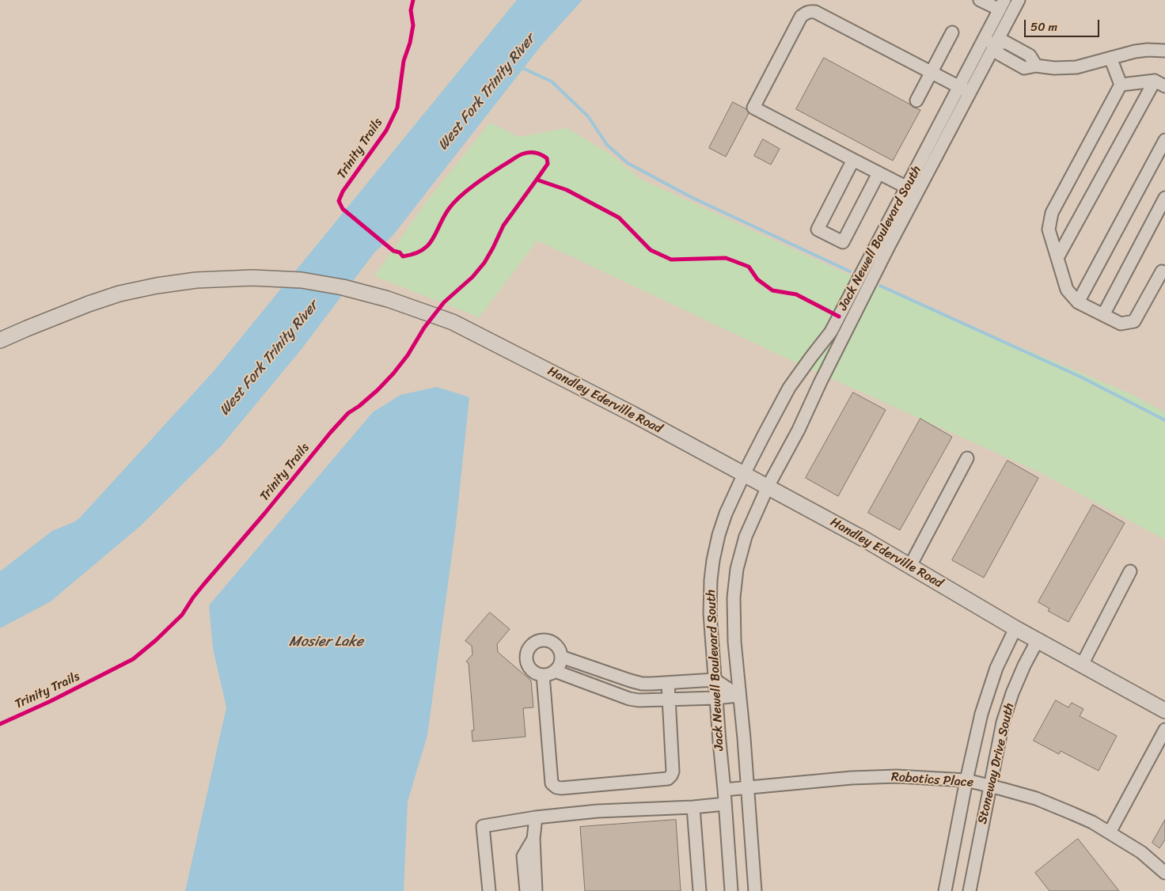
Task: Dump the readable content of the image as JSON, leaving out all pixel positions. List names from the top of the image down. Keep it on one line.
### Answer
{"streets":{"main road":["Handley Ederville Road"],"street":["Jack Newell Boulevard South","Stoneway Drive South","Robotics Place"],"cycle path":["Trinity Trails"]},"crossings":[["Jack Newell Boulevard South","Handley Ederville Road"],["Jack Newell Boulevard South","Robotics Place"],["Handley Ederville Road","Stoneway Drive South"],["Stoneway Drive South","Robotics Place"]],"water":["West Fork Trinity River","Mosier Lake"],"scale_bar":"50 m"}
